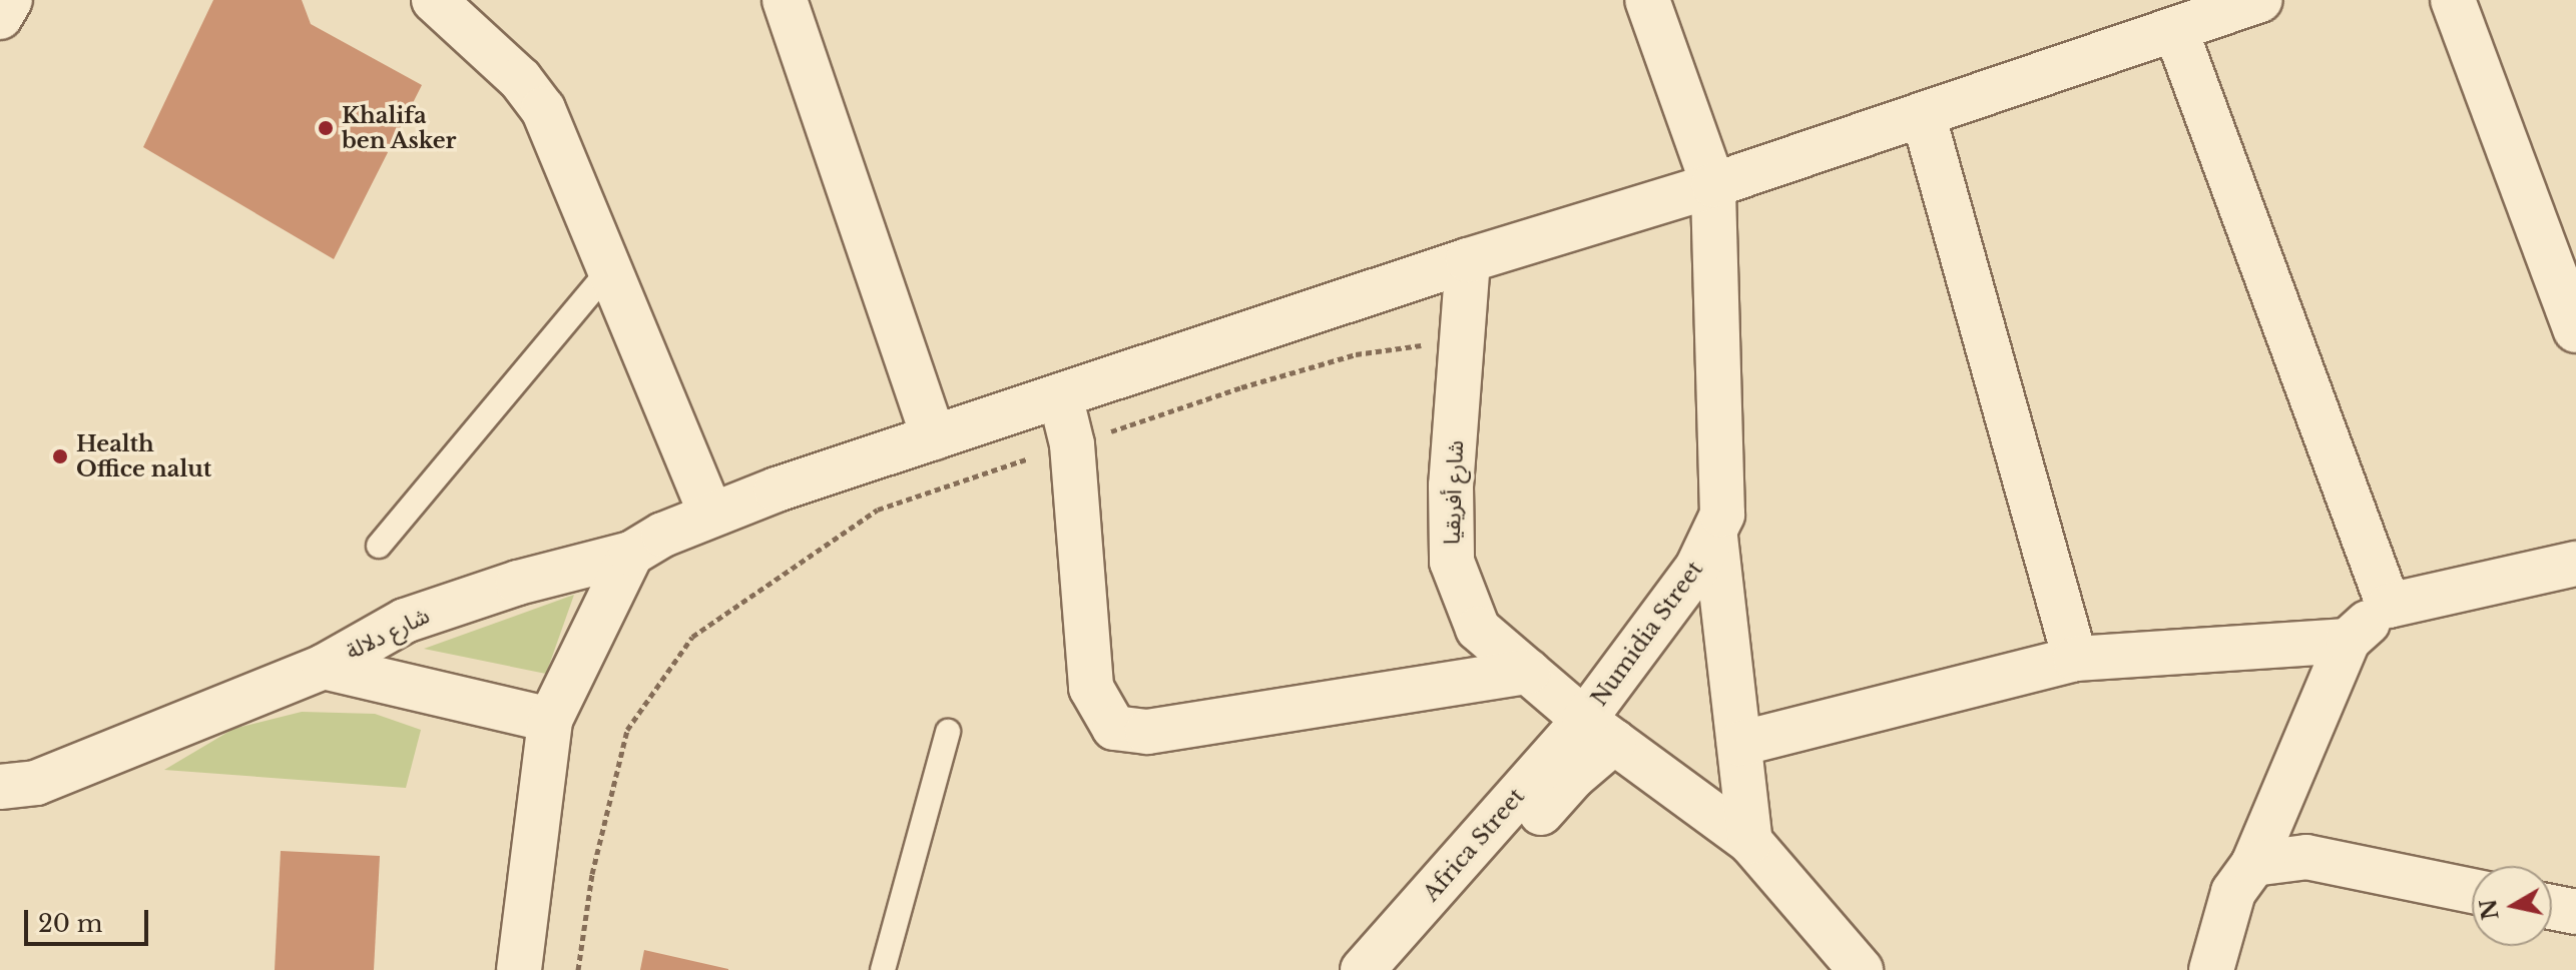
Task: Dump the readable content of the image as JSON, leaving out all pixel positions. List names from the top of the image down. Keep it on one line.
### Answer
{"streets":{"street":["شارع أفريقيا","شارع دلالة","Numidia Street","Africa Street"]},"crossings":[["شارع أفريقيا","شارع دلالة"],["شارع أفريقيا","Numidia Street"],["شارع أفريقيا","Africa Street"],["شارع دلالة","Numidia Street"],["Numidia Street","Africa Street"]],"places":["Khalifa ben Asker","Health Office nalut"],"scale_bar":"20 m","north":"left"}
